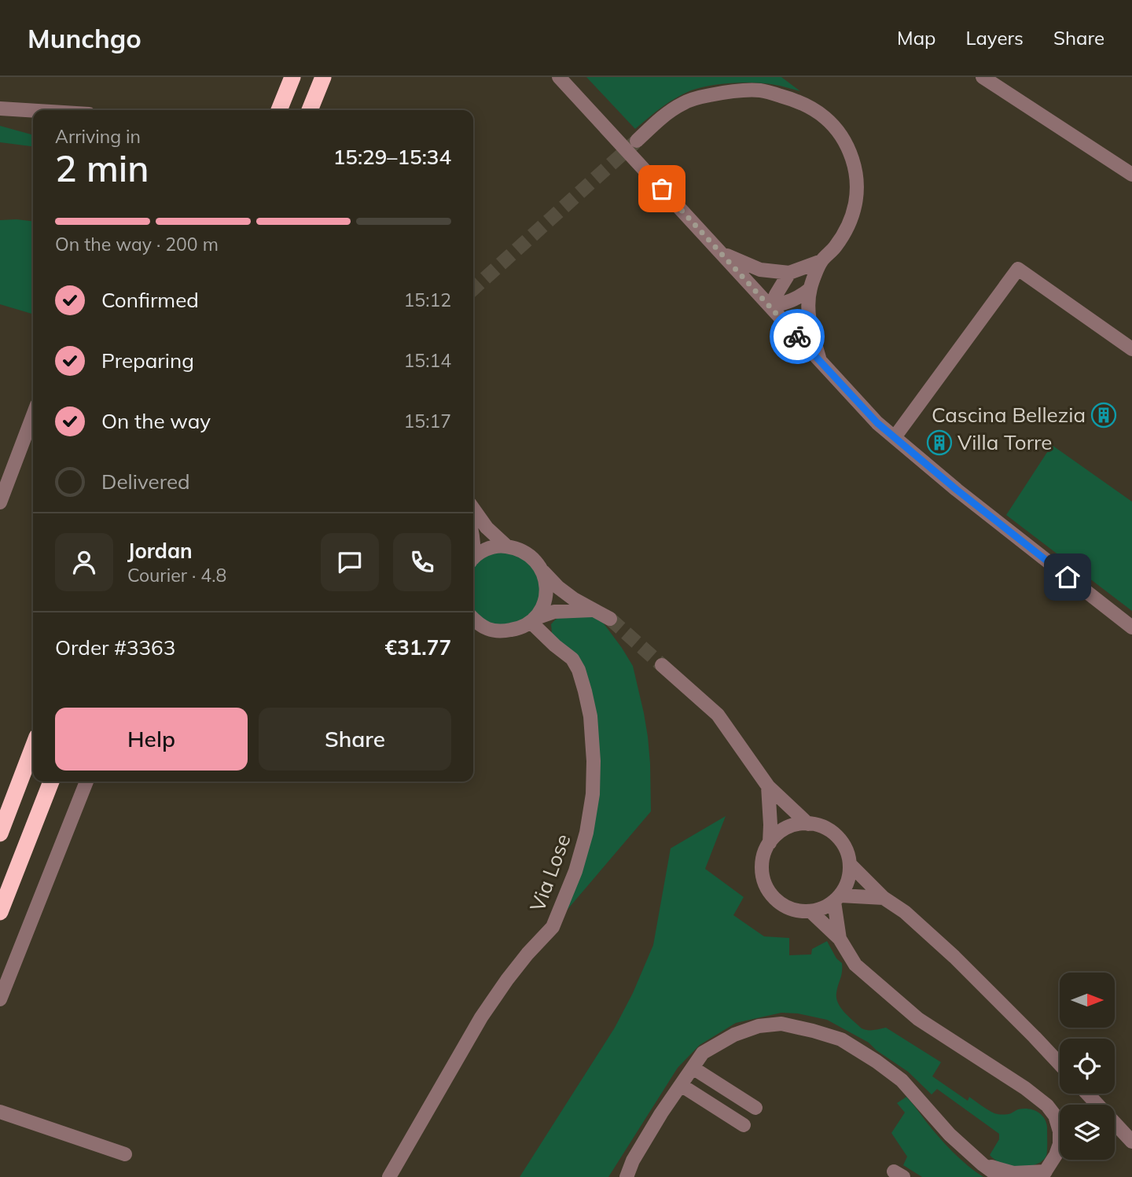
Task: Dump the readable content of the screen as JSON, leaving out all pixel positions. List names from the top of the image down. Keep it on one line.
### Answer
{"streets":{"street":["Via Lose"]},"places":{"building":["Cascina Bellezia","Villa Torre"]},"north":"right","page":{"header":"Munchgo","nav":["Map","Layers","Share"],"heading":["2 min","Arriving in","15:29–15:34"],"panel":["Jordan","Courier · 4.8","Order #3363","€31.77"],"bar":"On the way · 200 m","list":[["Confirmed","15:12"],["Preparing","15:14"],["On the way","15:17"],"Delivered"],"buttons":["Help","Share"]}}
